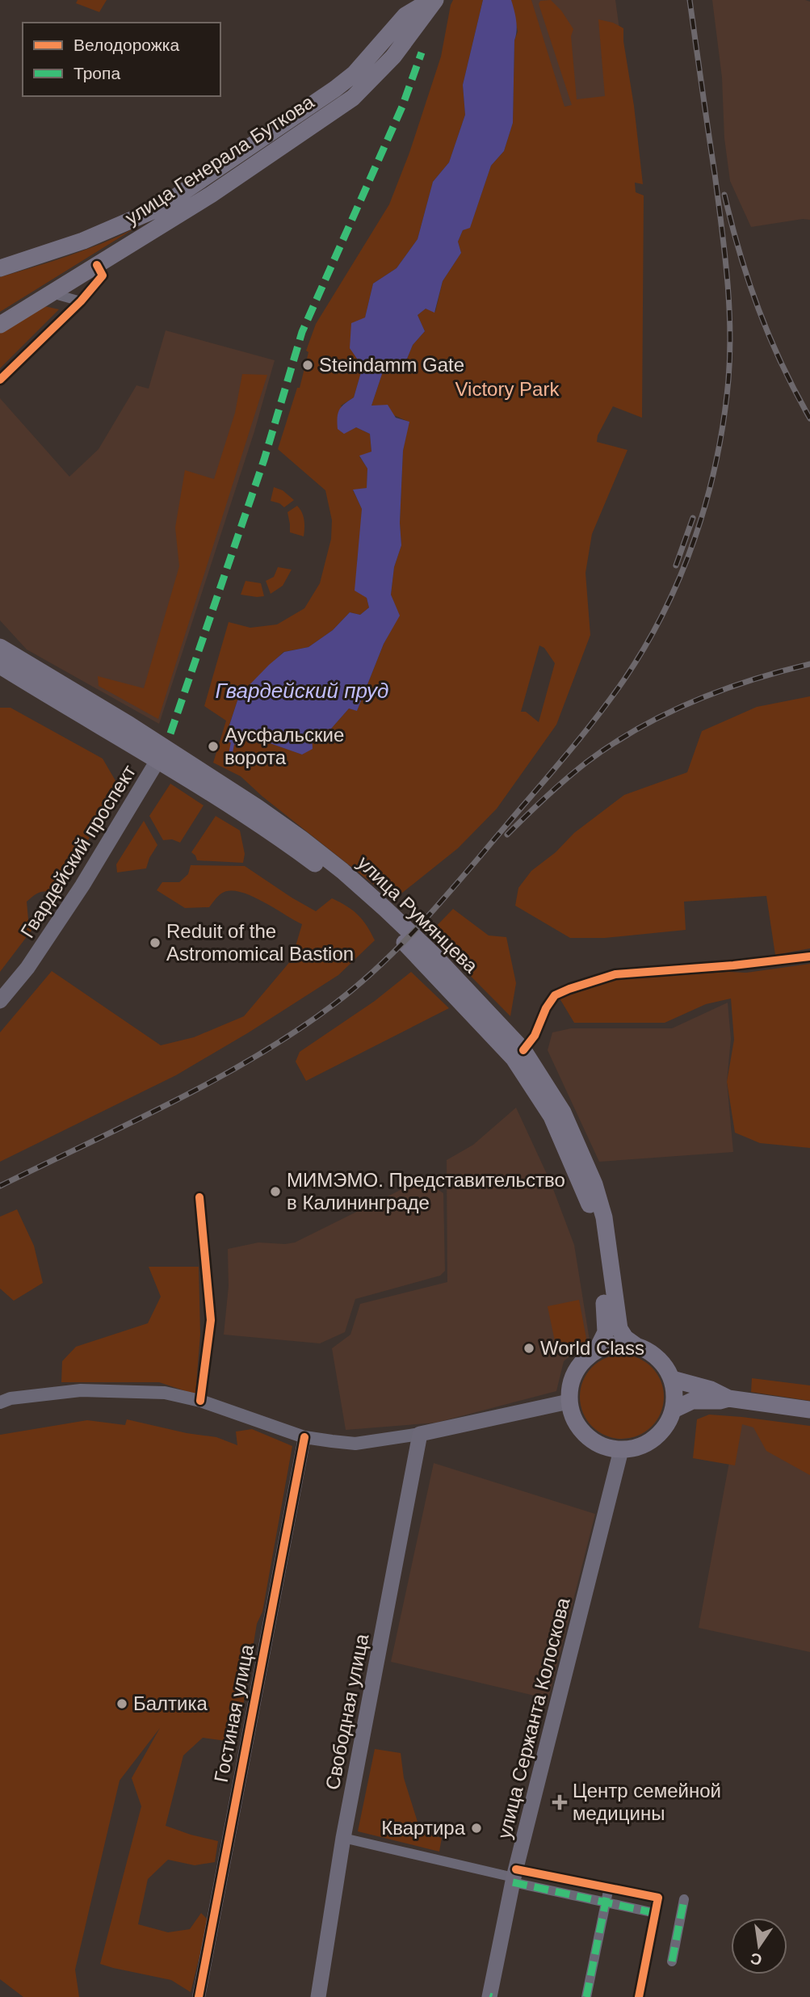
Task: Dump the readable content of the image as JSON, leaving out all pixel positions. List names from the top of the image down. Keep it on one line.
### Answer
{"streets":{"main road":["улица Генерала Буткова","Гвардейский проспект","улица Румянцева","Свободная улица","улица Сержанта Колоскова"],"street":["Гостиная улица"]},"crossings":[["Гвардейский проспект","улица Румянцева"],["улица Румянцева","улица Сержанта Колоскова"]],"water":["Гвардейский пруд"],"parks":["Victory Park"],"places":{"other":["Steindamm Gate","Аусфальские ворота","Reduit of the Astromomical Bastion","МИМЭМО. Представительство в Калининграде","World Class","Балтика","Квартира"],"health":["Центр семейной медицины"]},"legend":["Велодорожка","Тропа"],"north":"bottom"}
